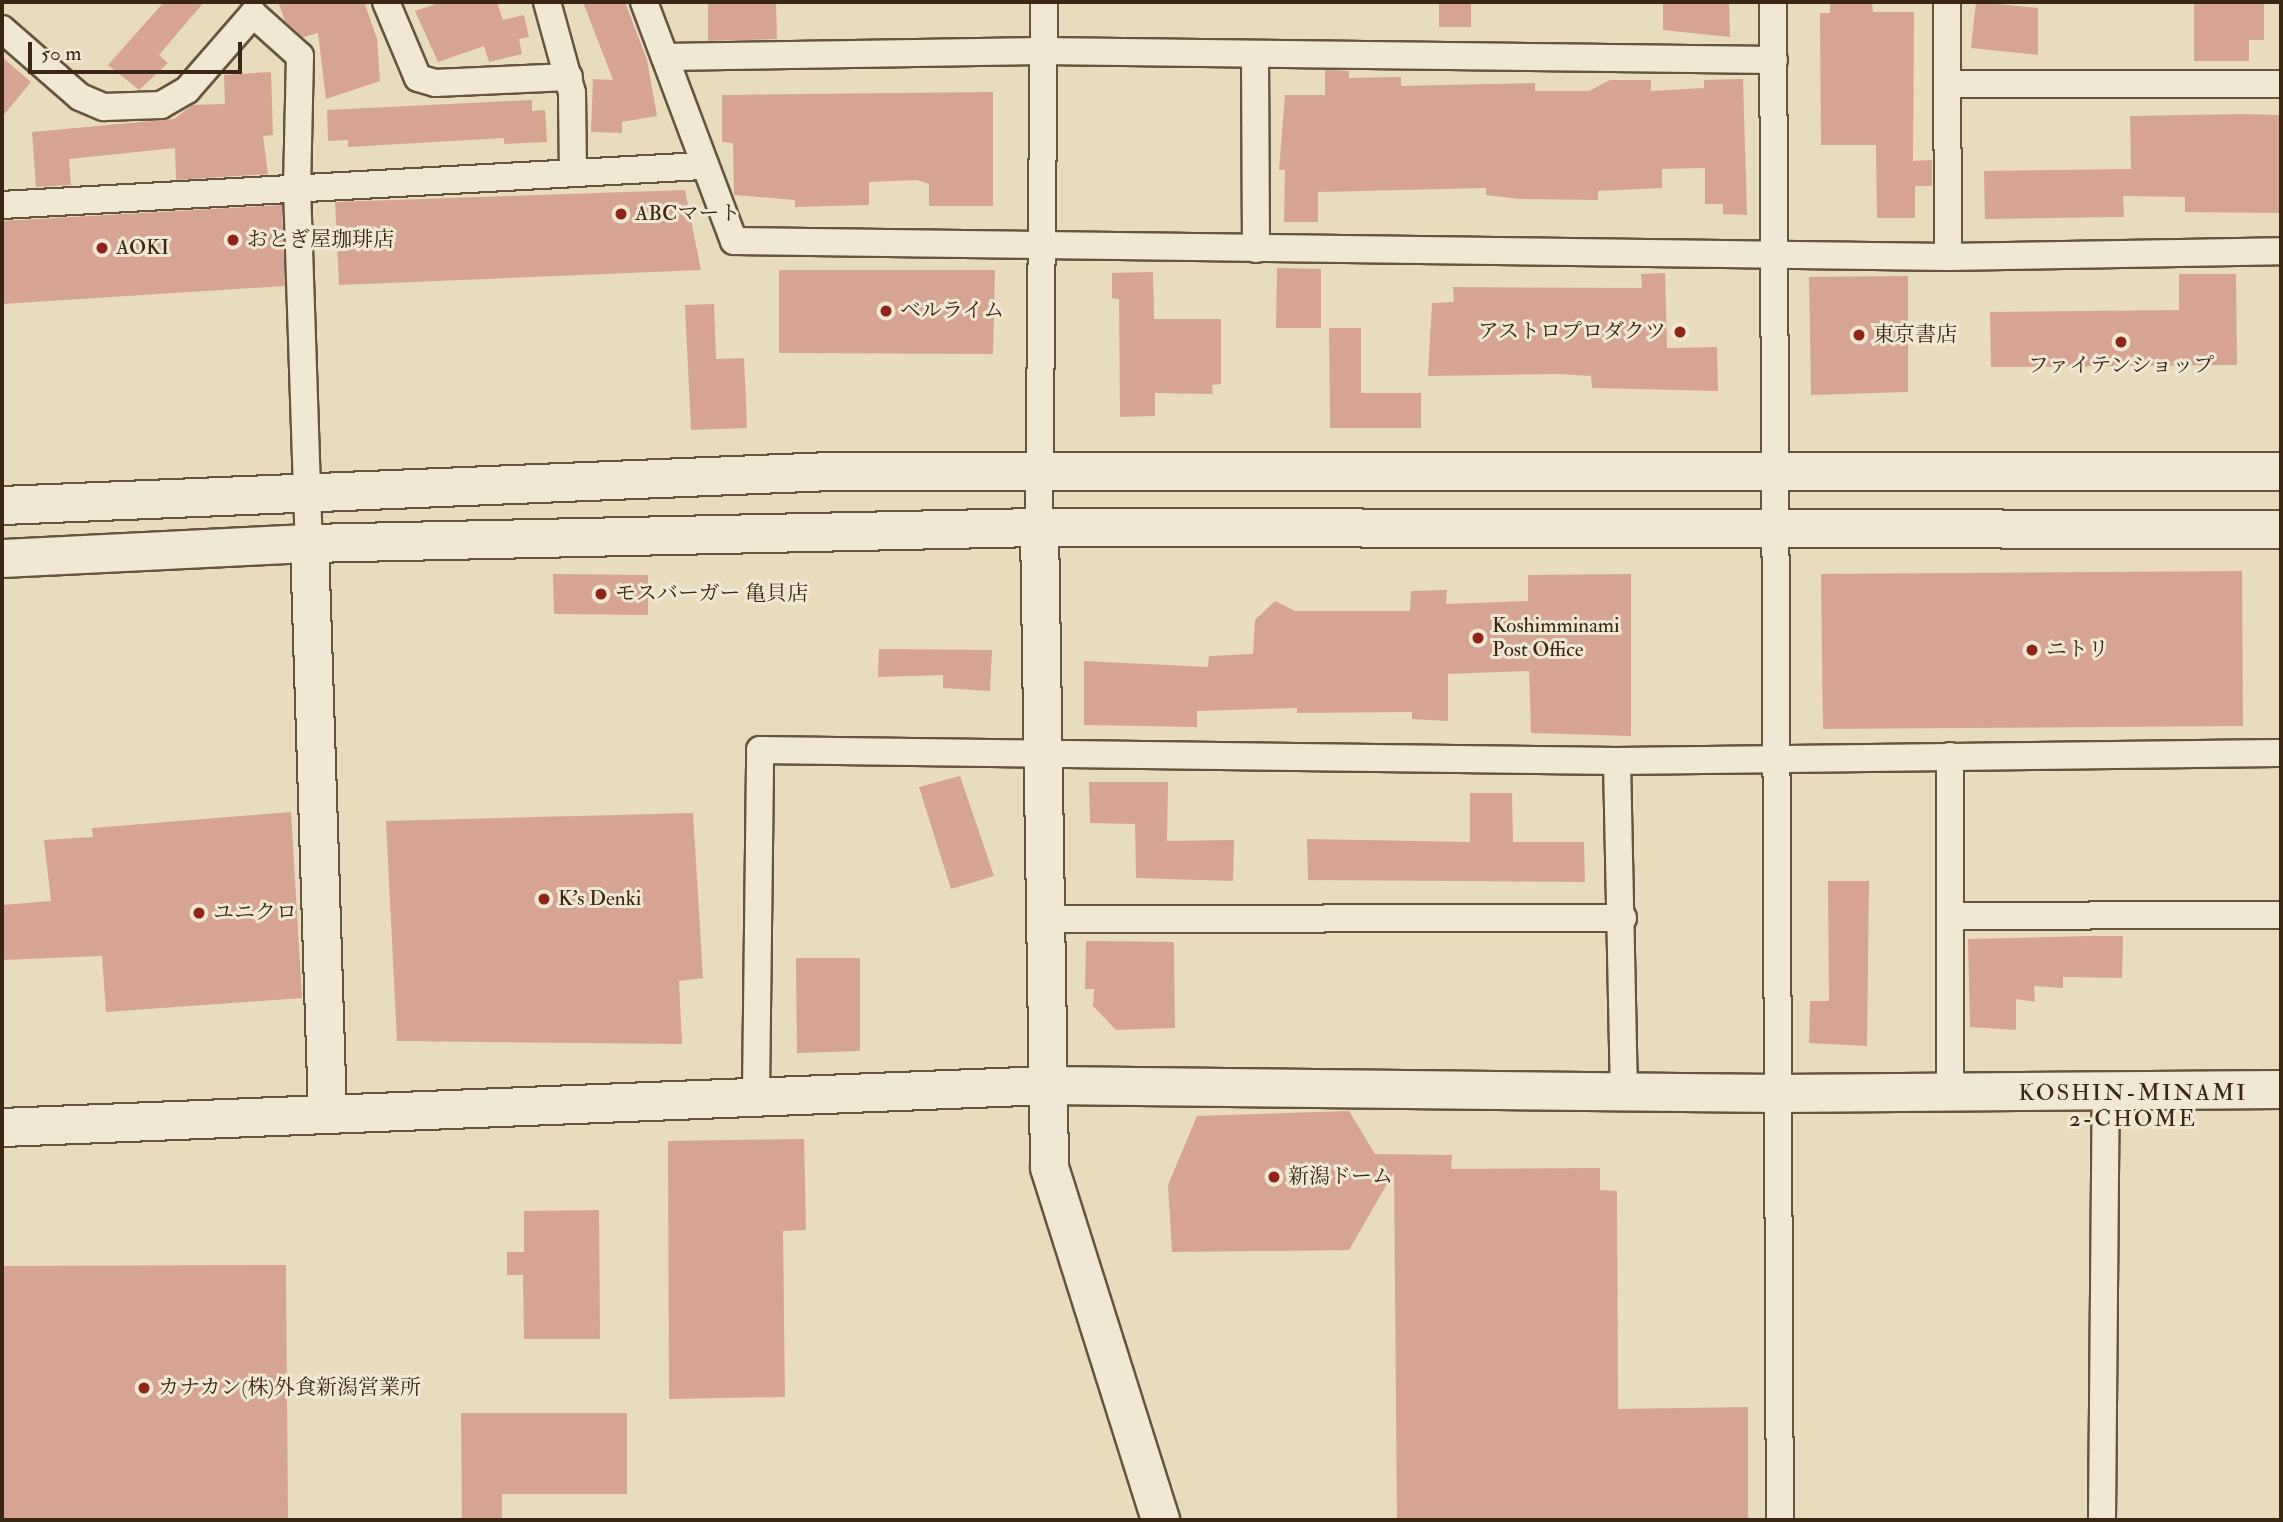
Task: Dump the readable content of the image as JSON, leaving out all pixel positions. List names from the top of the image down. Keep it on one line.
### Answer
{"districts":["KOSHIN-MINAMI 2-CHOME"],"places":["ABCマート","おとぎ屋珈琲店","AOKI","ベルライム","アストロプロダクツ","東京書店","ファイテンショップ","モスバーガー 亀貝店","Koshimminami Post Office","ニトリ","K's Denki","ユニクロ","新潟ドーム","カナカン(株)外食新潟営業所"],"scale_bar":"50 m"}
